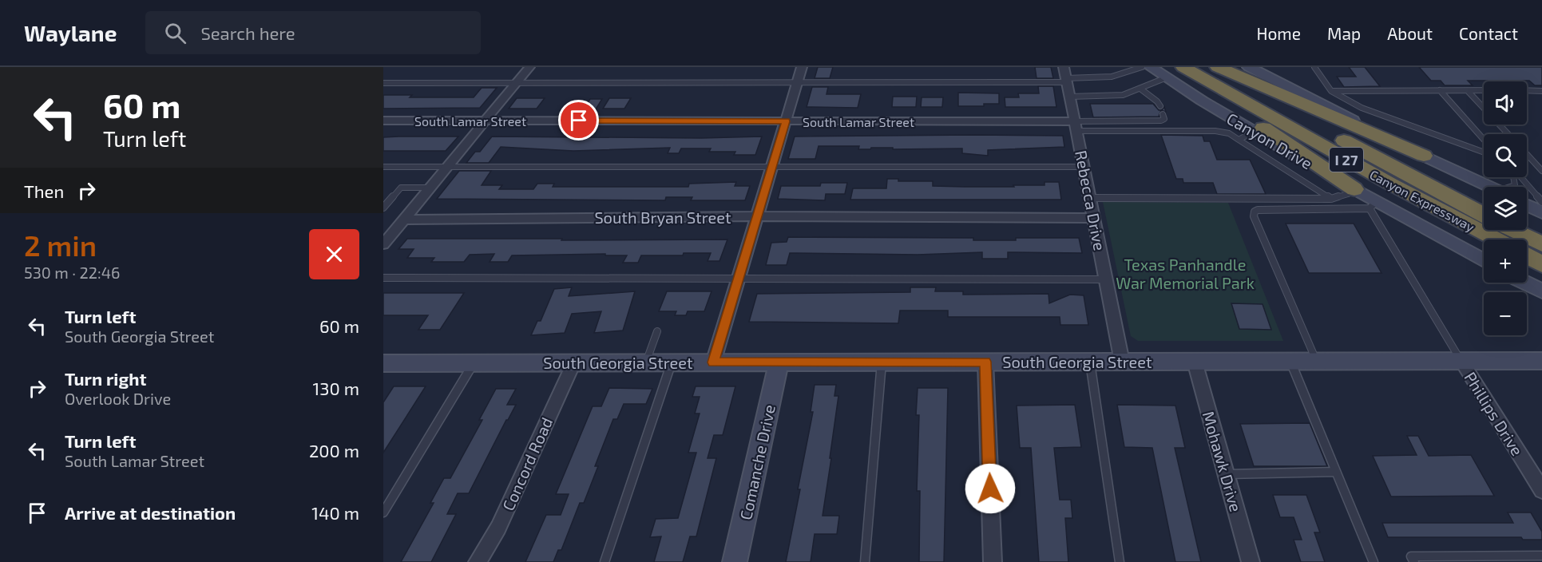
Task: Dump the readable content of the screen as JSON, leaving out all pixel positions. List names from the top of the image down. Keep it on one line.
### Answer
{"streets":{"highway":["I 27","Canyon Expressway"],"main road":["Canyon Drive","South Georgia Street","Comanche Drive"],"street":["South Lamar Street","Rebecca Drive","South Bryan Street","Phillips Drive","Mohawk Drive","Concord Road"]},"crossings":[["South Lamar Street","Rebecca Drive"],["Canyon Drive","Canyon Expressway"],["Rebecca Drive","South Bryan Street"],["Rebecca Drive","South Georgia Street"],["South Georgia Street","Phillips Drive"],["South Georgia Street","Mohawk Drive"],["South Georgia Street","Comanche Drive"],["South Georgia Street","Concord Road"]],"parks":["Texas Panhandle War Memorial Park"],"page":{"header":"Waylane","search":"Search here","nav":["Home","Map","About","Contact"],"turn":["60 m","Turn left"],"map_buttons":["+","−"],"then":"Then","heading":["2 min","530 m · 22:46"],"list":[{"name":"Turn left","note":"South Georgia Street","value":"60 m"},{"name":"Turn right","note":"Overlook Drive","value":"130 m"},{"name":"Turn left","note":"South Lamar Street","value":"200 m"},{"name":"Arrive at destination","value":"140 m"}]}}
